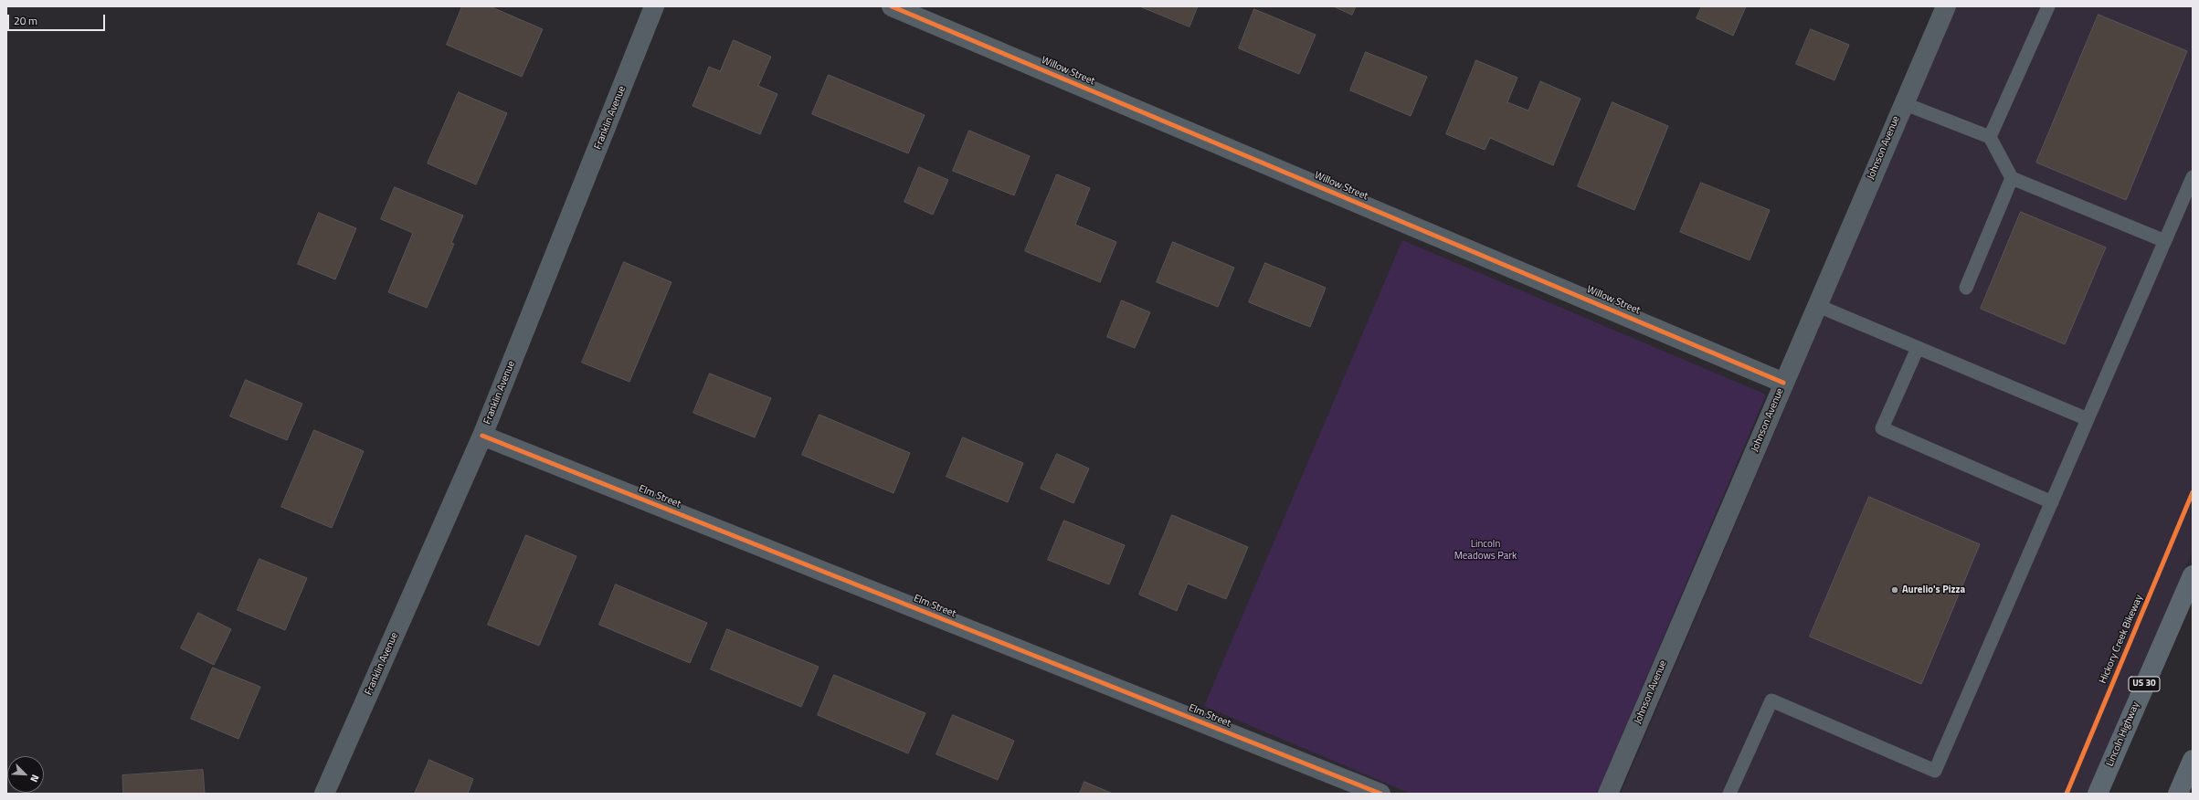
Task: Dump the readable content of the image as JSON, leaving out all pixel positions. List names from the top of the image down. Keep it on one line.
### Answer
{"streets":{"main road":["US 30","Lincoln Highway"],"street":["Willow Street","Franklin Avenue","Johnson Avenue","Elm Street"],"cycle path":["Hickory Creek Bikeway"]},"crossings":[["Willow Street","Johnson Avenue"],["Franklin Avenue","Elm Street"]],"parks":["Lincoln Meadows Park"],"places":["Aurelio's Pizza"],"scale_bar":"20 m","north":"bottom right"}
